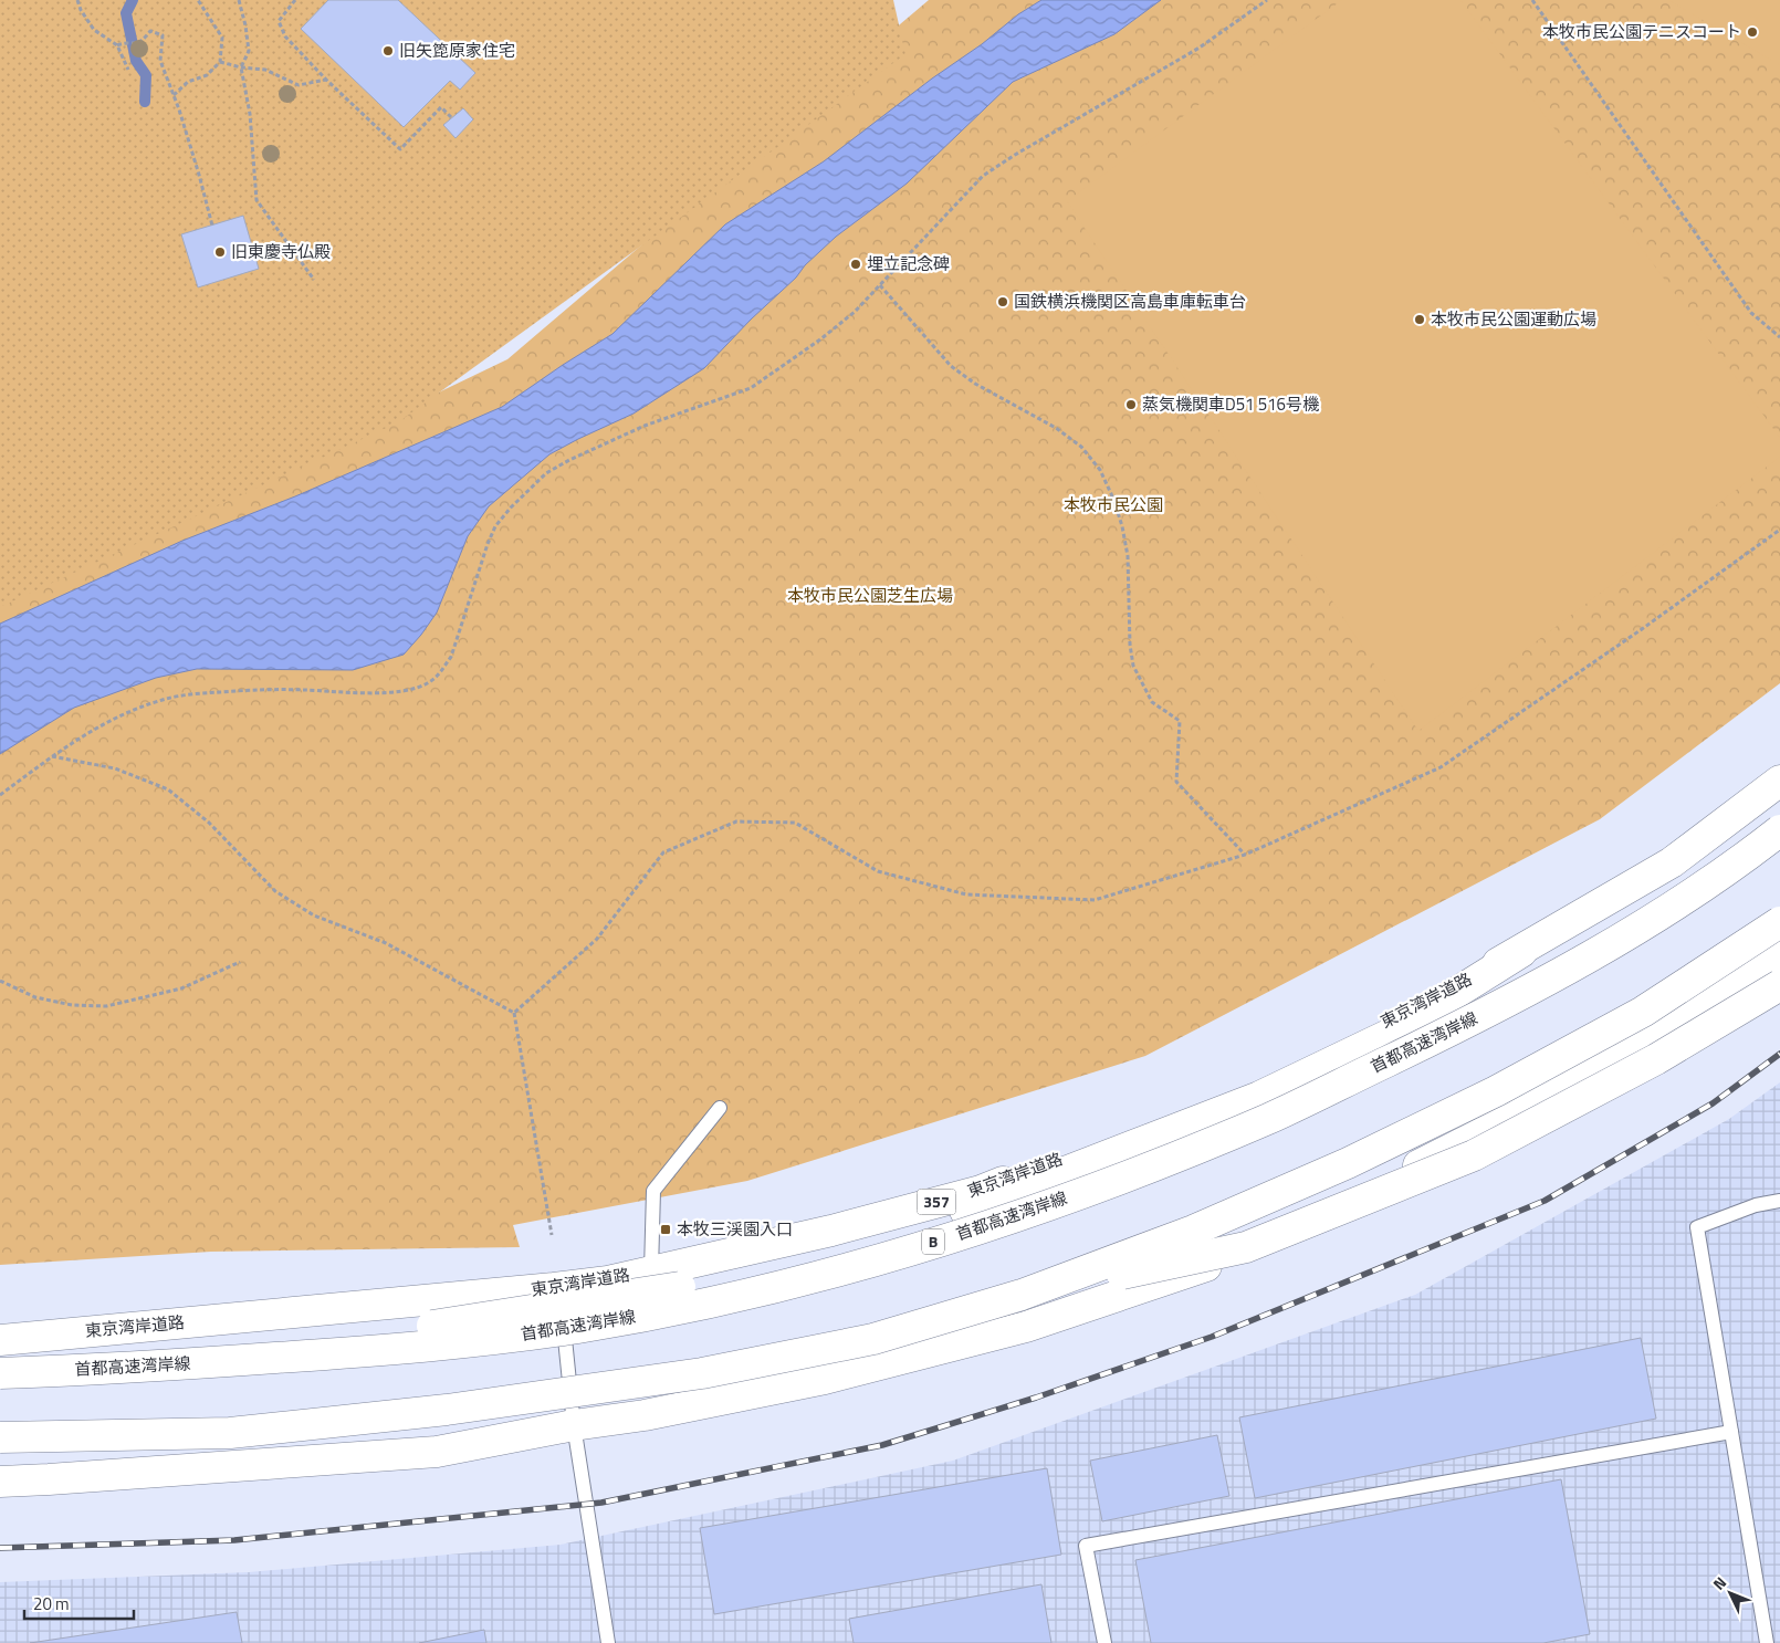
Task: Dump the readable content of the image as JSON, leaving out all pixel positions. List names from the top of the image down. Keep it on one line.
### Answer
{"streets":{"highway":["東京湾岸道路","首都高速湾岸線","357","B"]},"crossings":[["東京湾岸道路","B"],["首都高速湾岸線","B"]],"parks":["本牧市民公園","本牧市民公園芝生広場"],"places":{"other":["本牧市民公園テニスコート","旧矢箆原家住宅","旧東慶寺仏殿","埋立記念碑","国鉄横浜機関区高島車庫転車台","本牧市民公園運動広場","蒸気機関車D51 516号機"],"transit":["本牧三渓園入口"]},"scale_bar":"20 m","north":"top left"}
